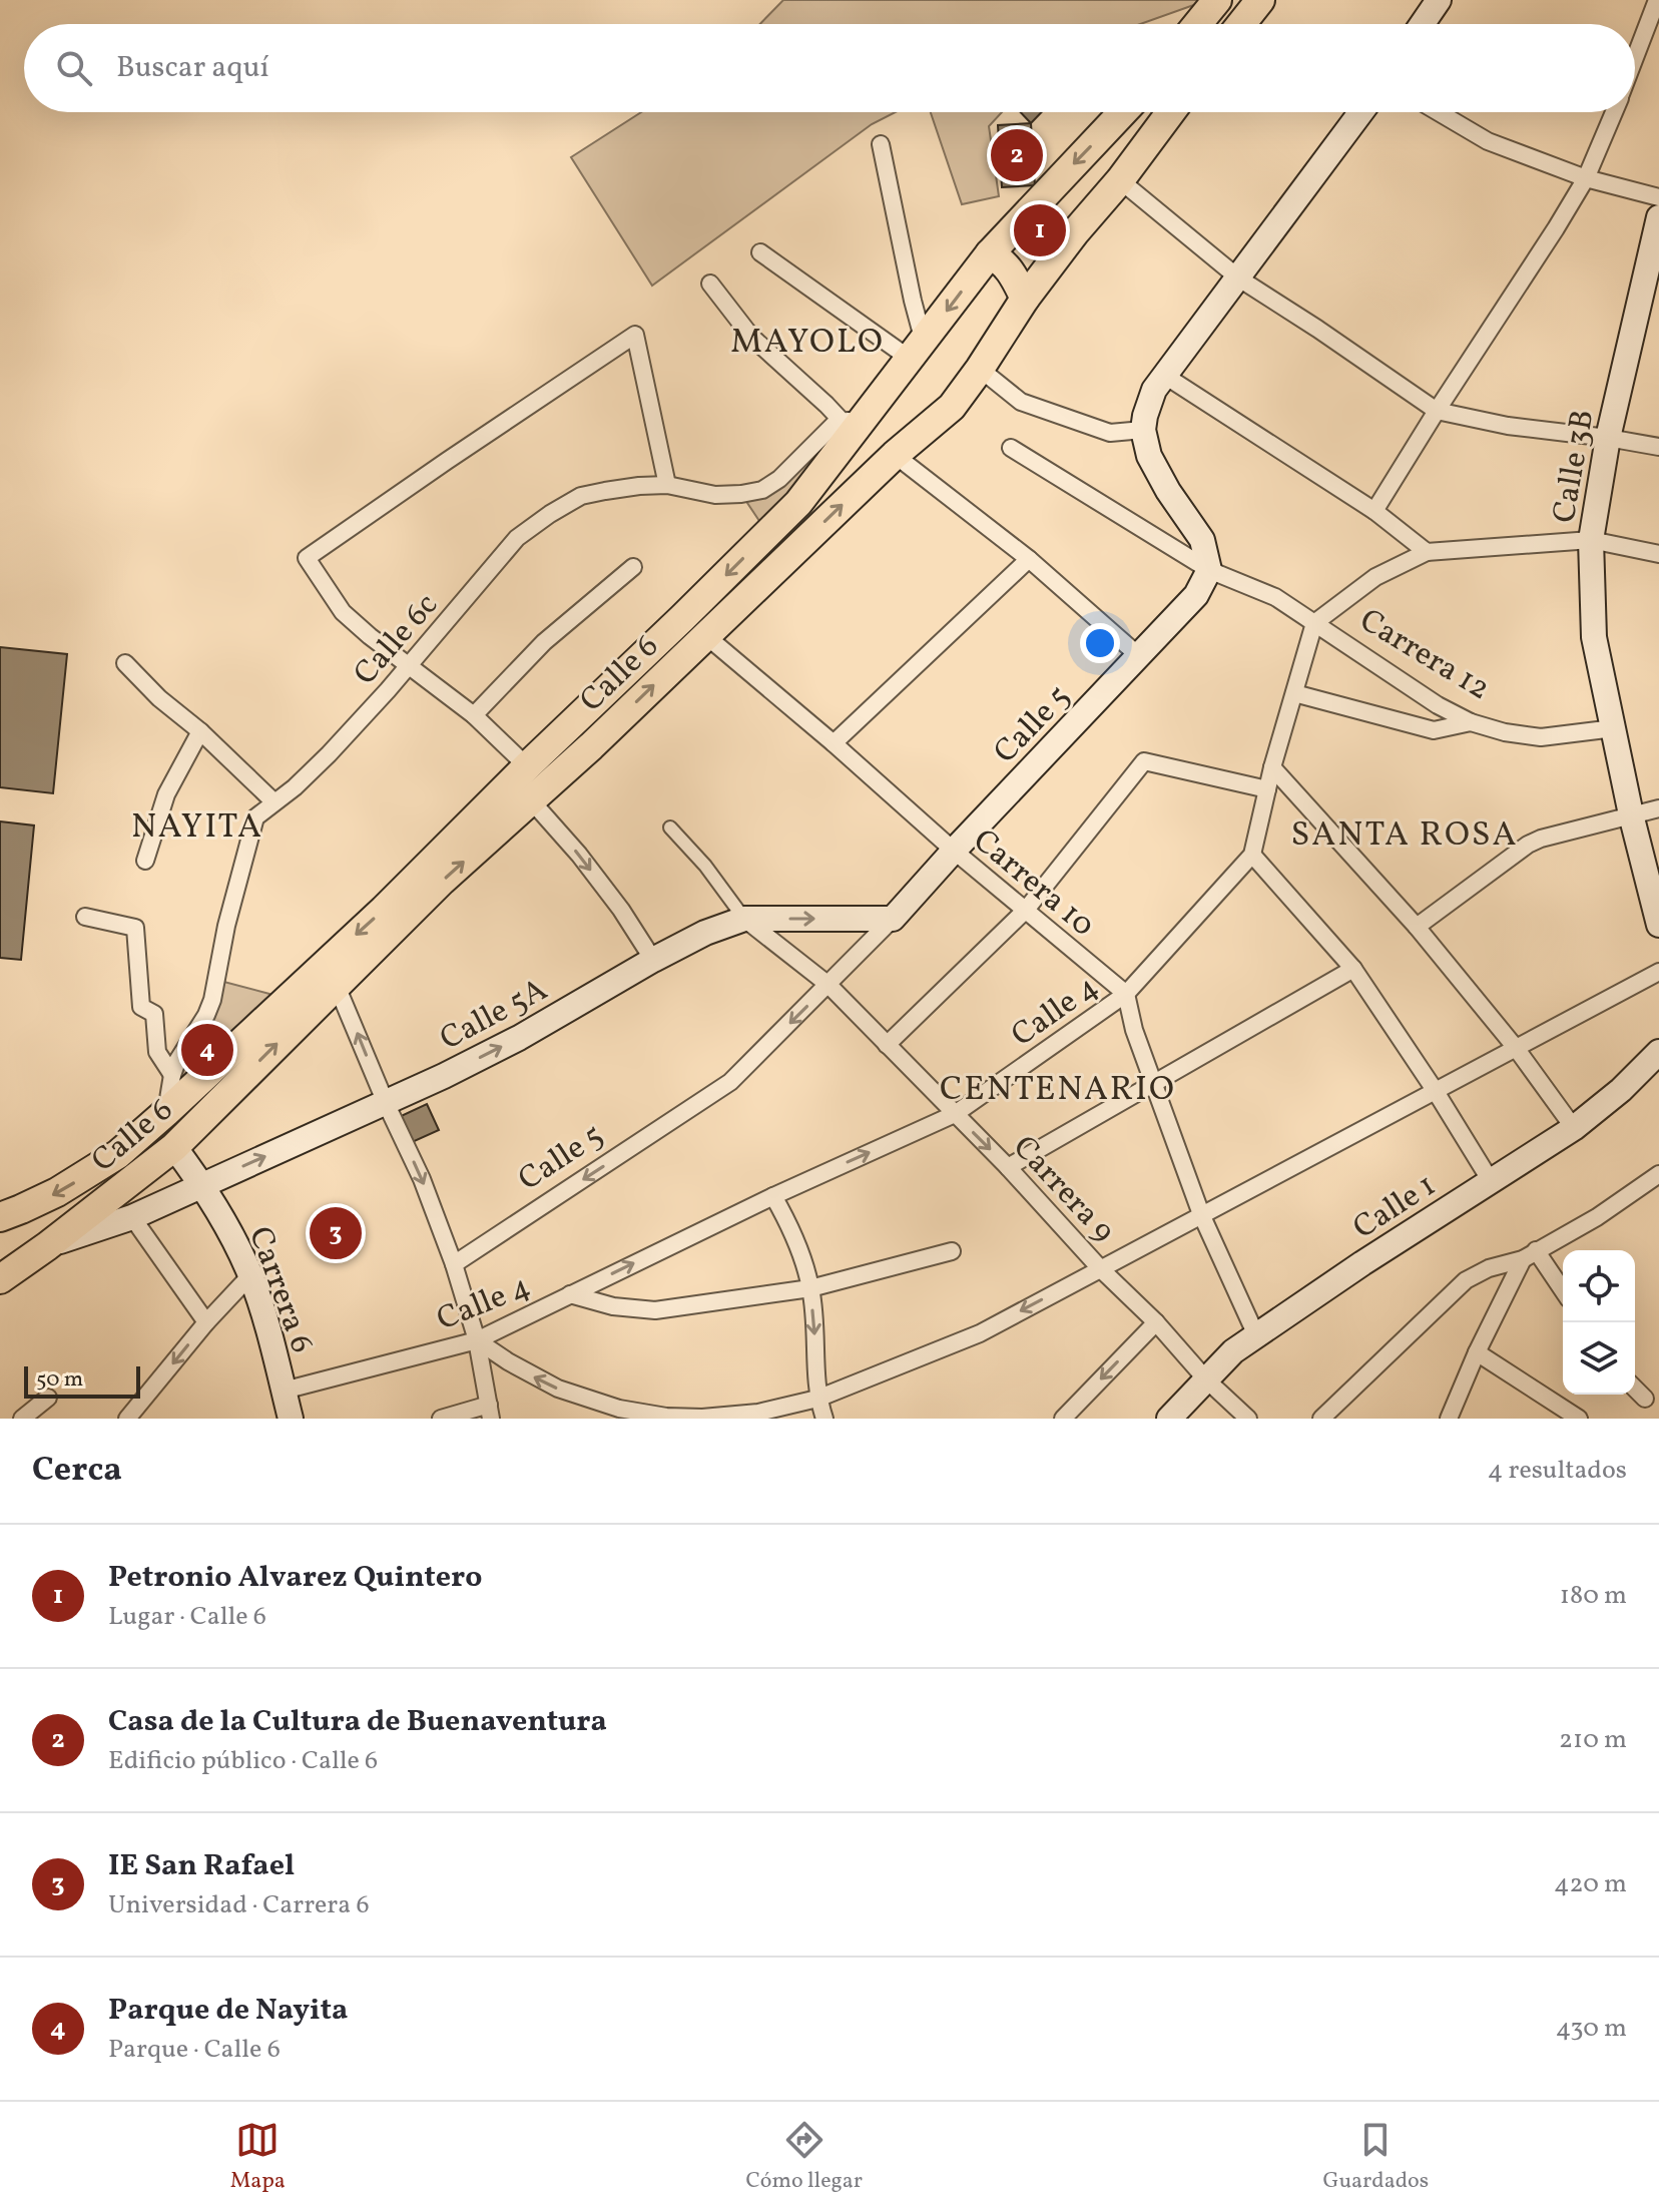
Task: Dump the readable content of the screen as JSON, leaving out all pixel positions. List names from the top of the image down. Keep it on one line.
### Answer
{"streets":{"highway":["Calle 6"],"main road":["Calle 3B","Calle 5","Calle 5A","Calle 1","Carrera 6"],"street":["Calle 6c","Carrera 12","Carrera 10","Calle 4","Carrera 9"]},"crossings":[["Calle 3B","Carrera 12"],["Calle 6c","Calle 6"],["Carrera 12","Calle 5"],["Carrera 12","Calle 4"],["Calle 6","Carrera 10"],["Calle 6","Calle 5A"],["Calle 6","Carrera 6"],["Calle 5","Carrera 10"],["Calle 5","Calle 5A"],["Calle 5","Carrera 9"],["Carrera 10","Calle 4"],["Calle 4","Carrera 9"],["Calle 4","Carrera 6"],["Calle 5A","Carrera 9"],["Calle 5A","Carrera 6"],["Carrera 9","Calle 1"]],"one_way":["Calle 5","Calle 5A"],"districts":["MAYOLO","NAYITA","SANTA ROSA","CENTENARIO"],"scale_bar":"50 m","page":{"search":"Buscar aquí","pins":["2","1","4","3"],"scale":"50 m","heading":["Cerca","4 resultados"],"list":[{"mark":"1","name":"Petronio Alvarez Quintero","note":"Lugar · Calle 6","value":"180 m"},{"mark":"2","name":"Casa de la Cultura de Buenaventura","note":"Edificio público · Calle 6","value":"210 m"},{"mark":"3","name":"IE San Rafael","note":"Universidad · Carrera 6","value":"420 m"},{"mark":"4","name":"Parque de Nayita","note":"Parque · Calle 6","value":"430 m"}],"nav":["Mapa","Cómo llegar","Guardados"]}}
